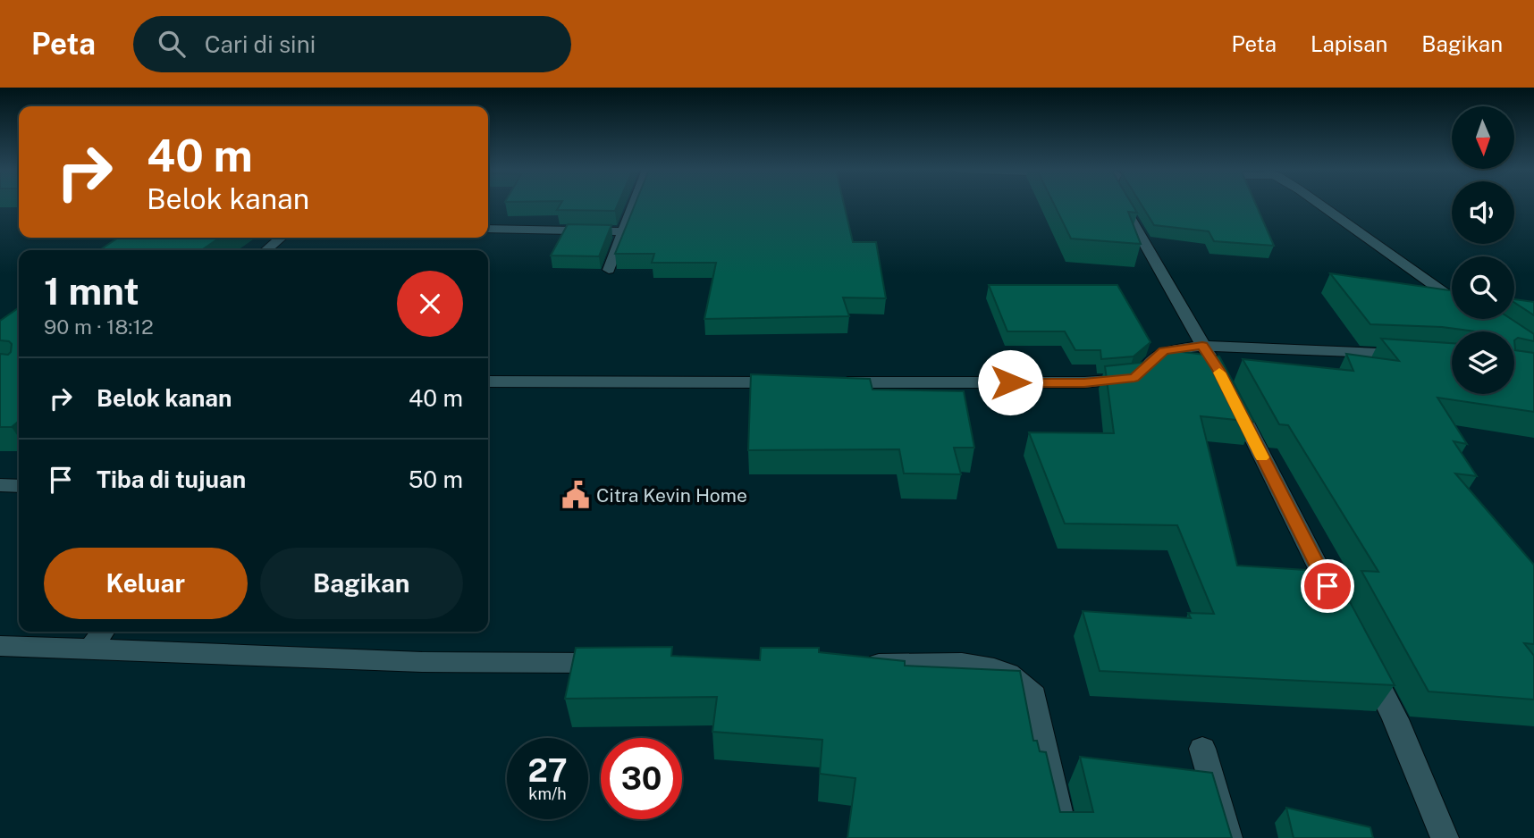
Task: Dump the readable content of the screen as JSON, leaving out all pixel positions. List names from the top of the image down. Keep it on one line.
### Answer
{"places":{"public building":["Citra Kevin Home"]},"north":"bottom","page":{"header":"Peta","search":"Cari di sini","nav":["Peta","Lapisan","Bagikan"],"turn":["40 m","Belok kanan"],"heading":["1 mnt","90 m · 18:12"],"list":[{"name":"Belok kanan","value":"40 m"},{"name":"Tiba di tujuan","value":"50 m"}],"buttons":["Keluar","Bagikan"],"speed":"27 km/h","limit":"30"}}
